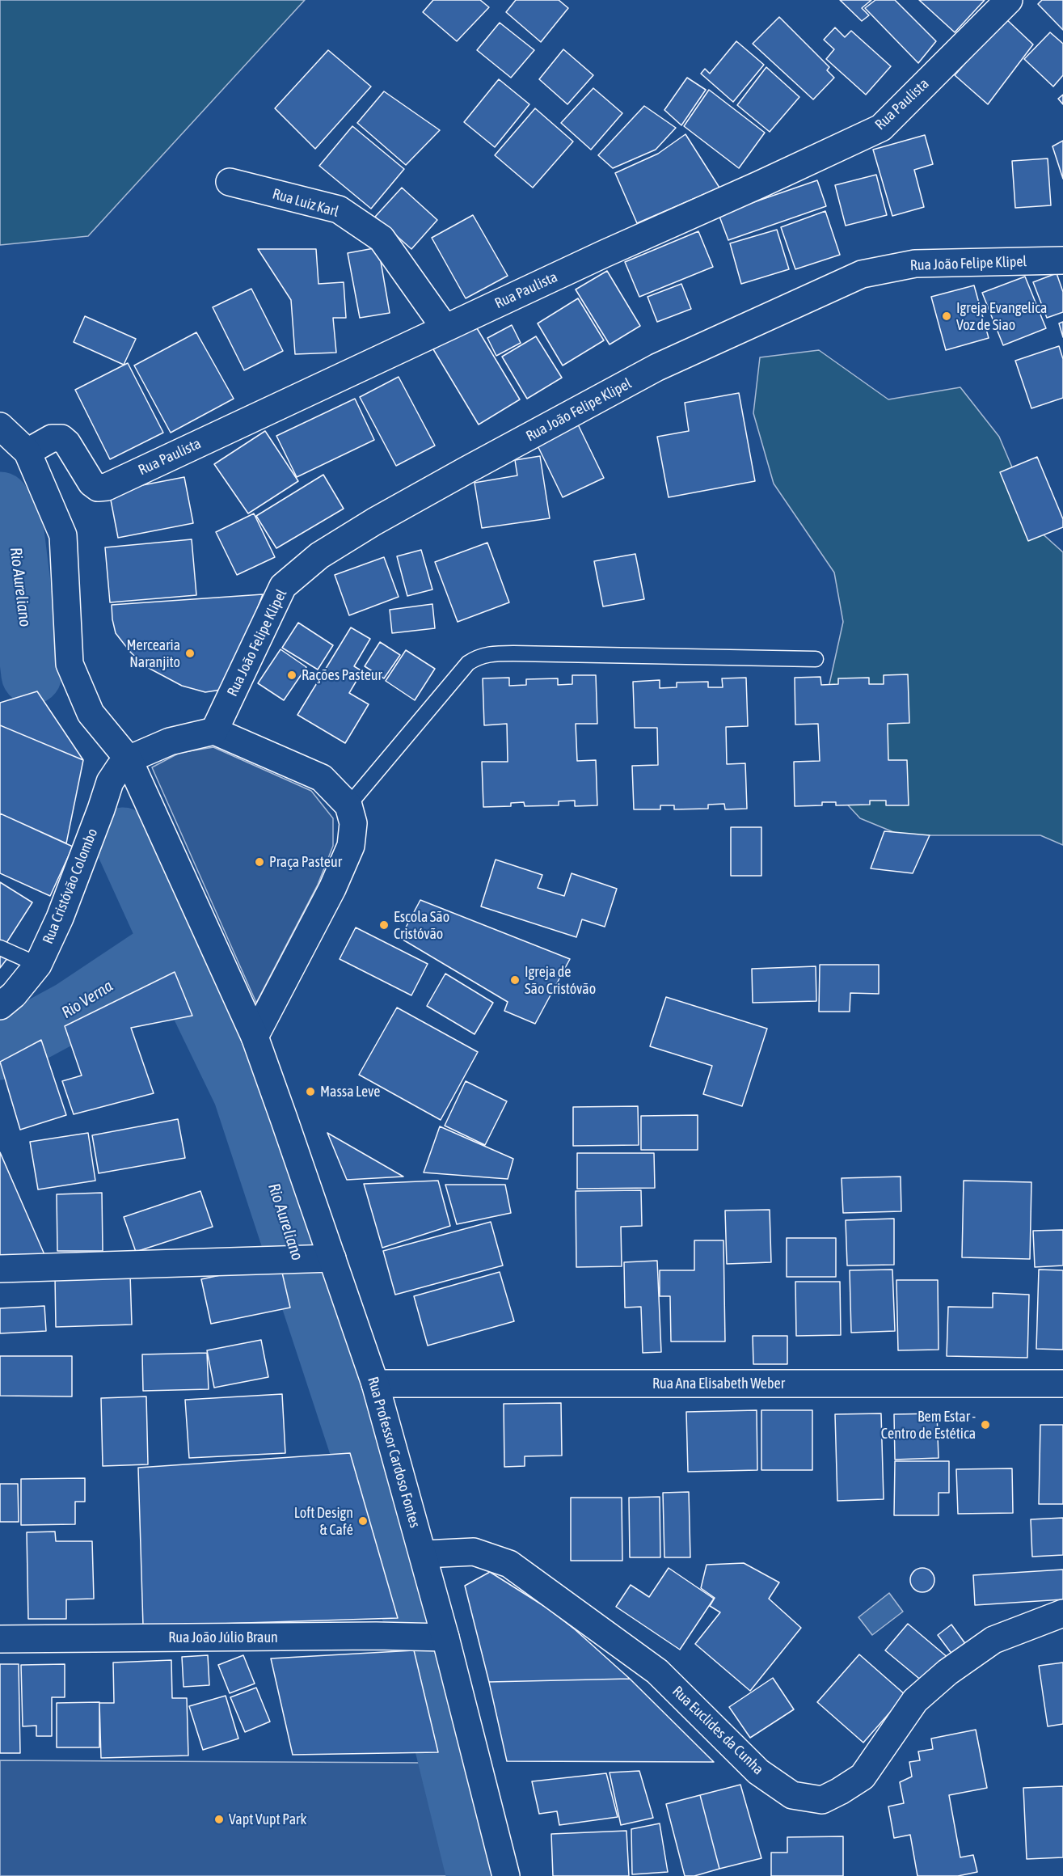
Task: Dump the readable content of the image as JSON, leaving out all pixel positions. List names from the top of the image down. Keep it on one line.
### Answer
{"streets":{"street":["Rua Paulista","Rua Luiz Karl","Rua João Felipe Klipel","Rua Cristóvão Colombo","Rua Ana Elisabeth Weber","Rua Professor Cardoso Fontes","Rua João Júlio Braun","Rua Euclides da Cunha"]},"crossings":[["Rua Paulista","Rua Luiz Karl"],["Rua Ana Elisabeth Weber","Rua Professor Cardoso Fontes"],["Rua Professor Cardoso Fontes","Rua João Júlio Braun"],["Rua Professor Cardoso Fontes","Rua Euclides da Cunha"]],"water":["Rio Aureliano","Rio Verna"],"places":["Igreja Evangelica Voz de Siao","Mercearia Naranjito","Rações Pasteur","Praça Pasteur","Escola São Cristóvão","Igreja de São Cristóvão","Massa Leve","Bem Estar - Centro de Estética","Loft Design & Café","Vapt Vupt Park"]}
